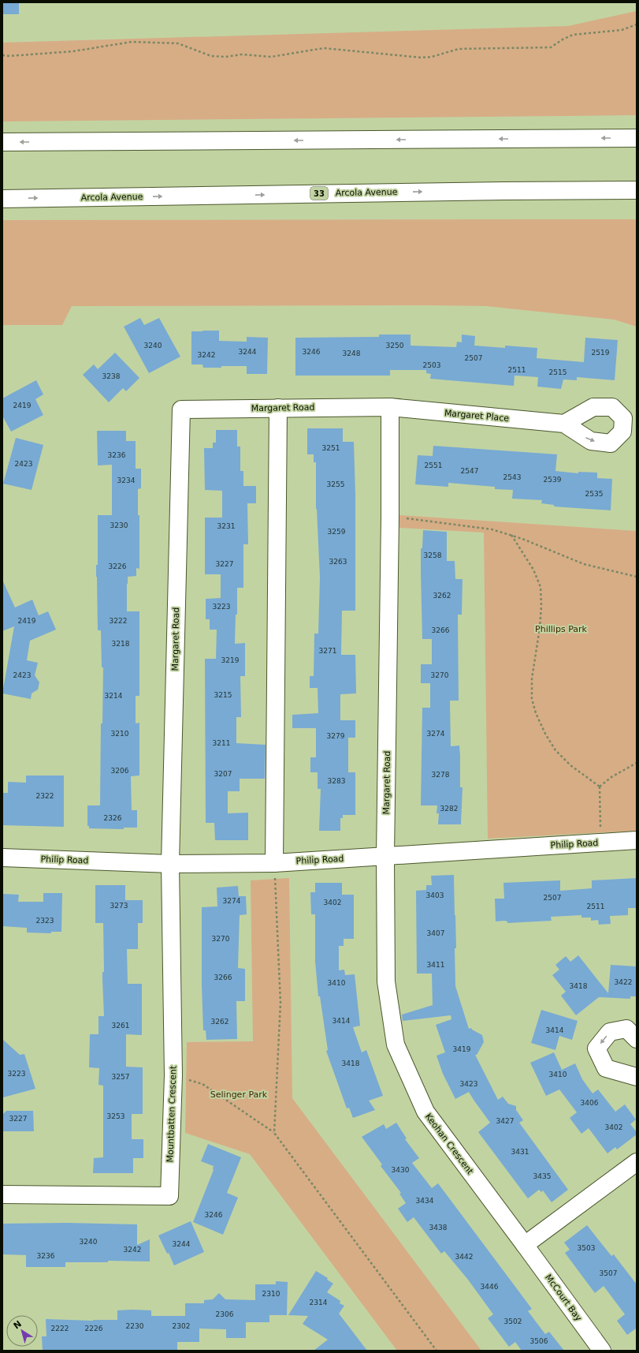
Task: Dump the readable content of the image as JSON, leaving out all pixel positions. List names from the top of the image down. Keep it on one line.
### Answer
{"streets":{"street":["Arcola Avenue","33","Margaret Road","Margaret Place","Philip Road","Mountbatten Crescent","Keohan Crescent","McCourt Bay"]},"crossings":[["Margaret Road","Margaret Place"],["Margaret Road","Philip Road"],["Margaret Road","Mountbatten Crescent"],["Margaret Road","Keohan Crescent"],["Philip Road","Mountbatten Crescent"],["Philip Road","Keohan Crescent"],["Keohan Crescent","McCourt Bay"]],"parks":["Phillips Park","Selinger Park"],"house_numbers":["3240","3250","3244","3246","2519","3248","3242","2507","2503","2511","2515","3238","2419","3251","3236","2423","2551","2547","2543","2539","3234","3255","2535","3230","3231","3259","3258","3263","3227","3226","3262","3223","2419","3222","3266","3218","3271","3219","2423","3270","3215","3214","3210","3274","3279","3211","3206","3207","3278","3283","2322","3282","2326","3403","2507","3274","3402","3273","2511","2323","3407","3270","3411","3266","3422","3410","3418","3414","3262","3261","3414","3419","3418","3223","3410","3257","3423","3406","3253","3227","3427","3402","3431","3430","3435","3434","3246","3438","3240","3244","3503","3242","3236","3442","3507","3446","2310","2314","2306","3502","2230","2302","2222","2226","3506"],"north":"top left"}
